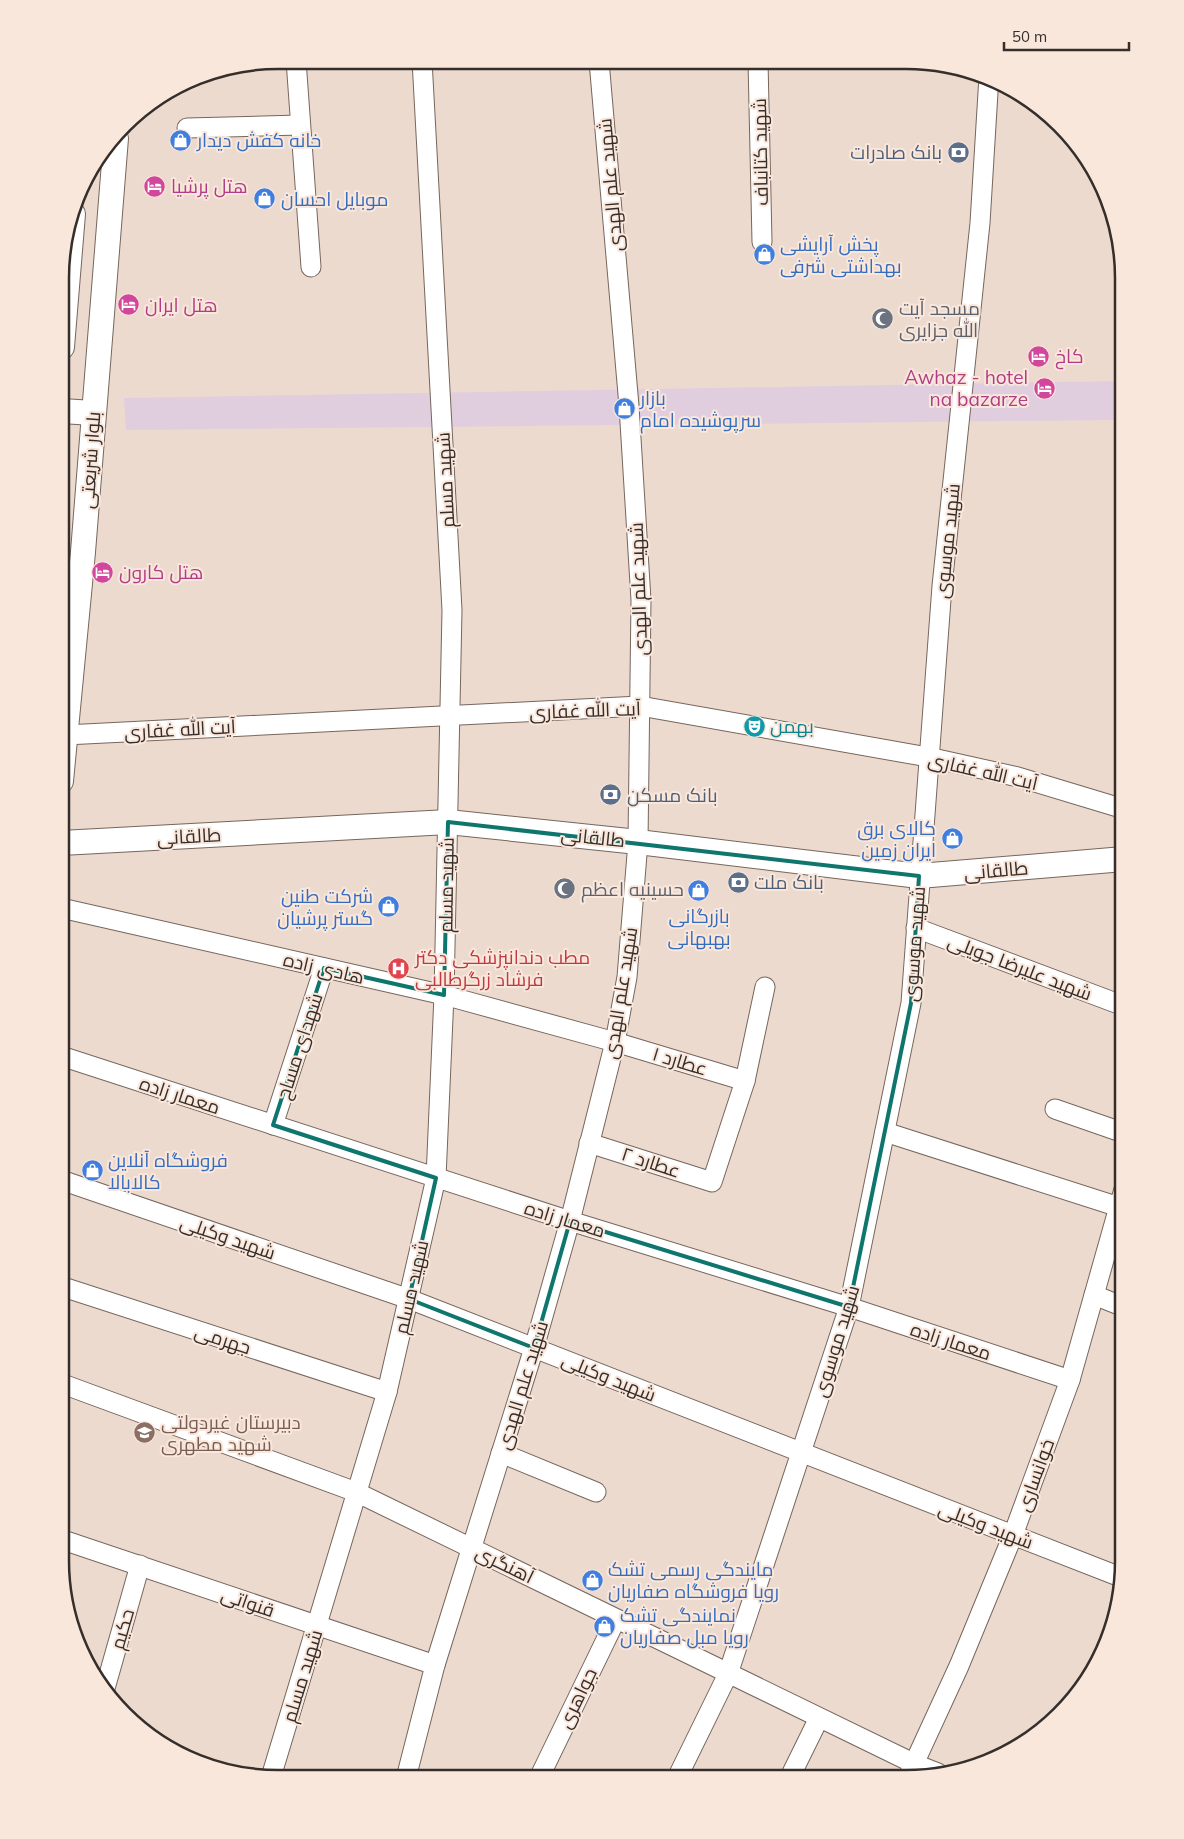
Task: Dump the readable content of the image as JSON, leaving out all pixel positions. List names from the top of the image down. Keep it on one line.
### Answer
{"streets":{"main road":["بلوار شریعتی","طالقانی"],"street":["شهید کتانباف","شهید علم الهدی","شهید مسلم","شهید موسوی","آیت الله غفاری","شهید علیرضا جویلی","هادی زاده","شهدای مساح","عطارد ۱","معمار زاده","عطارد ۲","شهید وکیلی","جهرمی","خوانساری","آهنگری","قنواتی","حکیم","جواهری"]},"crossings":[["شهید علم الهدی","آیت الله غفاری"],["شهید علم الهدی","طالقانی"],["شهید علم الهدی","هادی زاده"],["شهید علم الهدی","عطارد ۱"],["شهید علم الهدی","معمار زاده"],["شهید علم الهدی","عطارد ۲"],["شهید علم الهدی","شهید وکیلی"],["شهید علم الهدی","آهنگری"],["شهید علم الهدی","قنواتی"],["شهید مسلم","آیت الله غفاری"],["شهید مسلم","طالقانی"],["شهید مسلم","هادی زاده"],["شهید مسلم","معمار زاده"],["شهید مسلم","شهید وکیلی"],["شهید مسلم","جهرمی"],["شهید مسلم","آهنگری"],["شهید مسلم","قنواتی"],["شهید موسوی","آیت الله غفاری"],["شهید موسوی","طالقانی"],["شهید موسوی","شهید علیرضا جویلی"],["شهید موسوی","معمار زاده"],["شهید موسوی","شهید وکیلی"],["شهید موسوی","آهنگری"],["هادی زاده","شهدای مساح"],["هادی زاده","عطارد ۱"],["شهدای مساح","معمار زاده"],["عطارد ۱","عطارد ۲"],["معمار زاده","خوانساری"],["شهید وکیلی","خوانساری"],["آهنگری","جواهری"],["قنواتی","حکیم"]],"places":{"shop":["خانه کفش دیدار","موبایل احسان","پخش آرایشی بهداشتی شرفی","بازار سرپوشیده امام","کالای برق ایران زمین","بازرگانی بهبهانی","شرکت طنین گستر پرشیان","فروشگاه آنلاین کالابالا","مایندگی رسمی تشک رویا فروشگاه صفاریان","نمایندگی تشک رویا مبل صفاریان"],"bank":["بانک صادرات","بانک مسکن","بانک ملت"],"hotel":["هتل پرشیا","هتل ایران","کاخ","Awhaz - hotel na bazarze","هتل کارون"],"mosque":["مسجد آیت الله جزایری","حسینیه اعظم"],"theatre":["بهمن"],"hospital":["مطب دندانپزشکی دکتر فرشاد زرگرطالبی"],"school or university":["دبیرستان غیردولتی شهید مطهری"]},"scale_bar":"50 m"}
